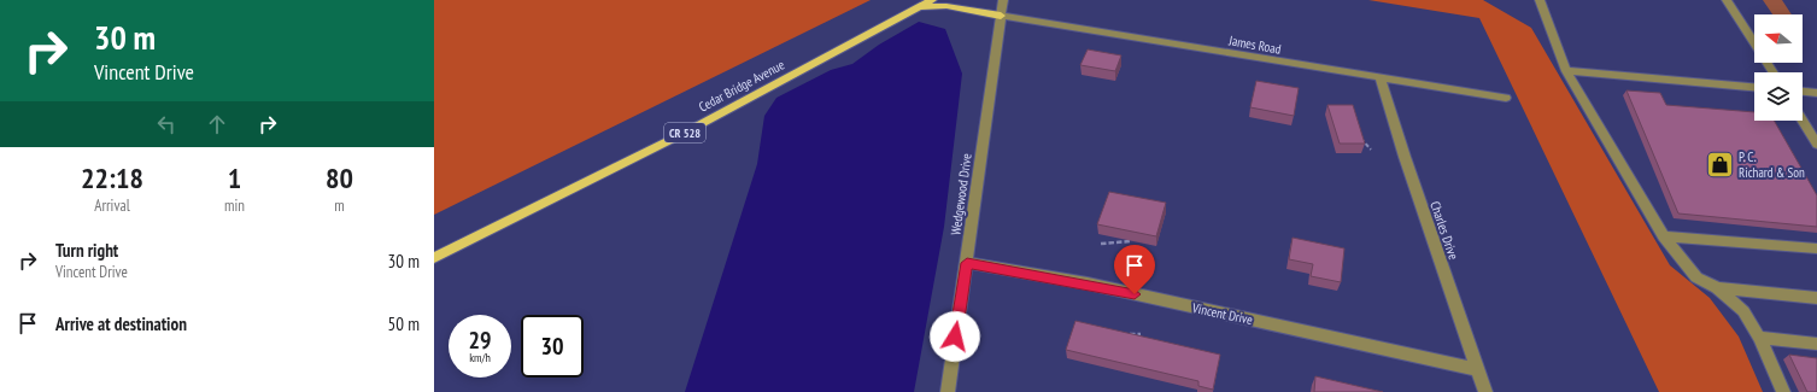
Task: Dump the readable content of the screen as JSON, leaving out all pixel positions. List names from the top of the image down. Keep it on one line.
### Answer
{"streets":{"main road":["Cedar Bridge Avenue","CR 528"],"street":["James Road","Wedgewood Drive","Charles Drive","Vincent Drive"]},"crossings":[["James Road","Wedgewood Drive"],["James Road","Charles Drive"],["Wedgewood Drive","Vincent Drive"],["Charles Drive","Vincent Drive"]],"places":{"shop":["P. C. Richard & Son"]},"north":"left","page":{"turn":["30 m","Vincent Drive"],"eta":["22:18","Arrival","1","min","80","m"],"list":[{"name":"Turn right","note":"Vincent Drive","value":"30 m"},{"name":"Arrive at destination","value":"50 m"}],"speed":"29 km/h","limit":"30"}}
